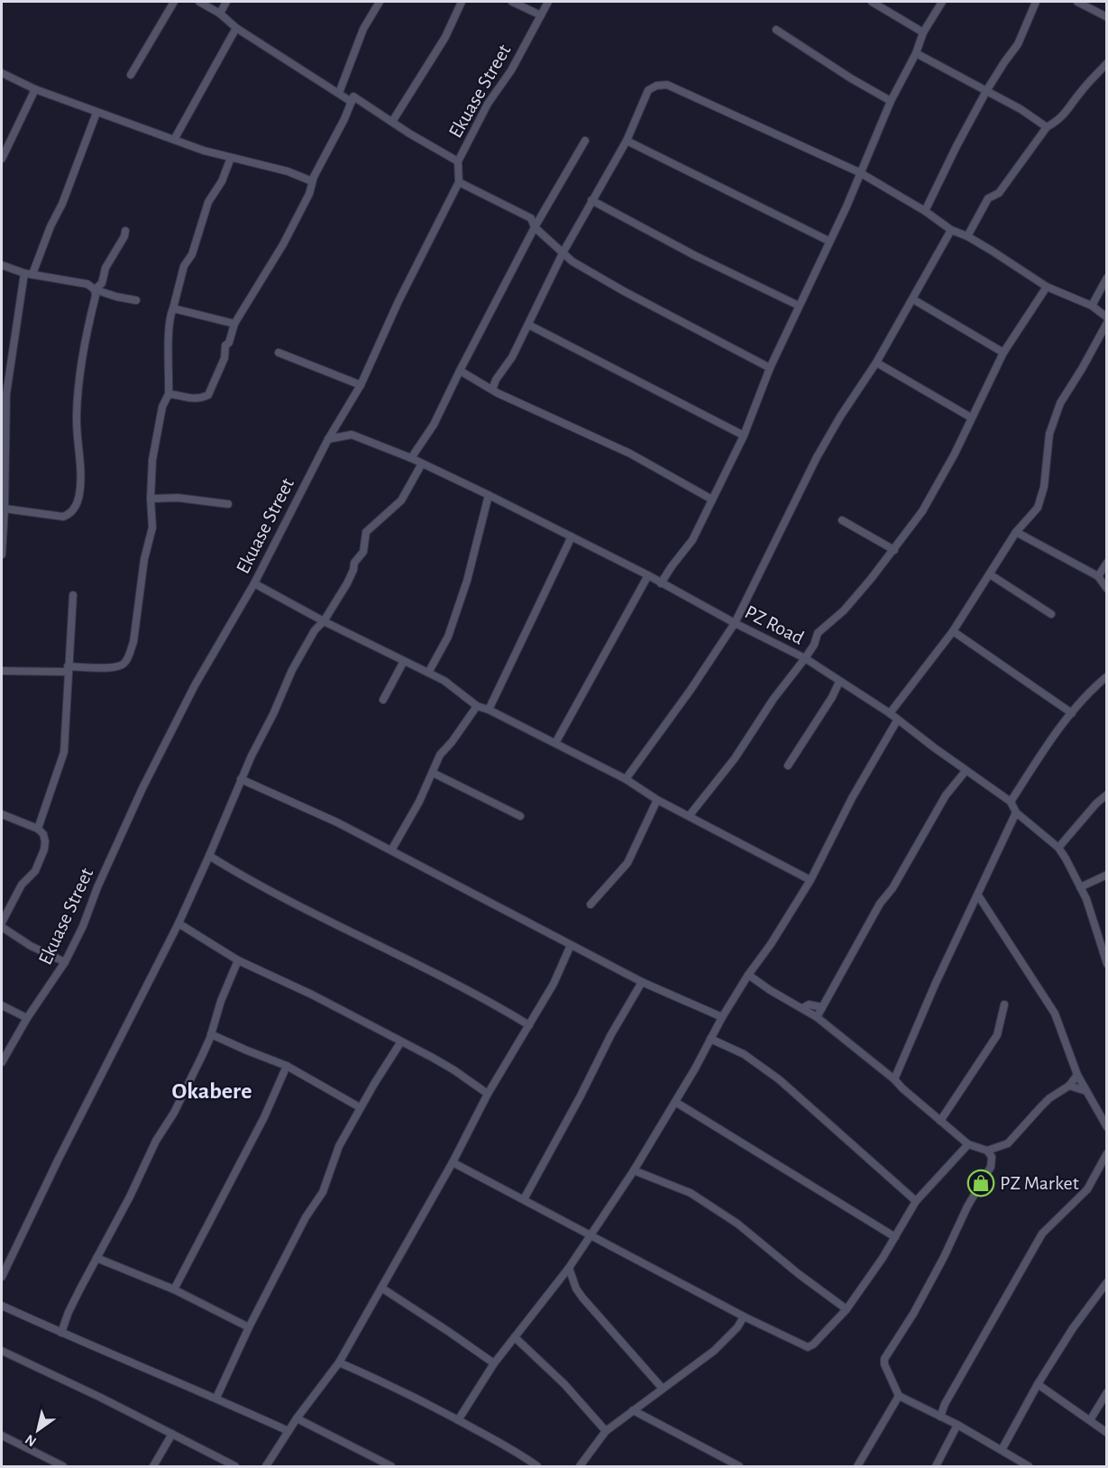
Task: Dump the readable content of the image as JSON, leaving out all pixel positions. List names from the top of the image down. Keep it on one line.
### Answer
{"streets":{"street":["Ekuase Street","PZ Road"]},"crossings":[["Ekuase Street","PZ Road"]],"districts":["Okabere"],"places":{"shop":["PZ Market"]},"north":"bottom left"}
